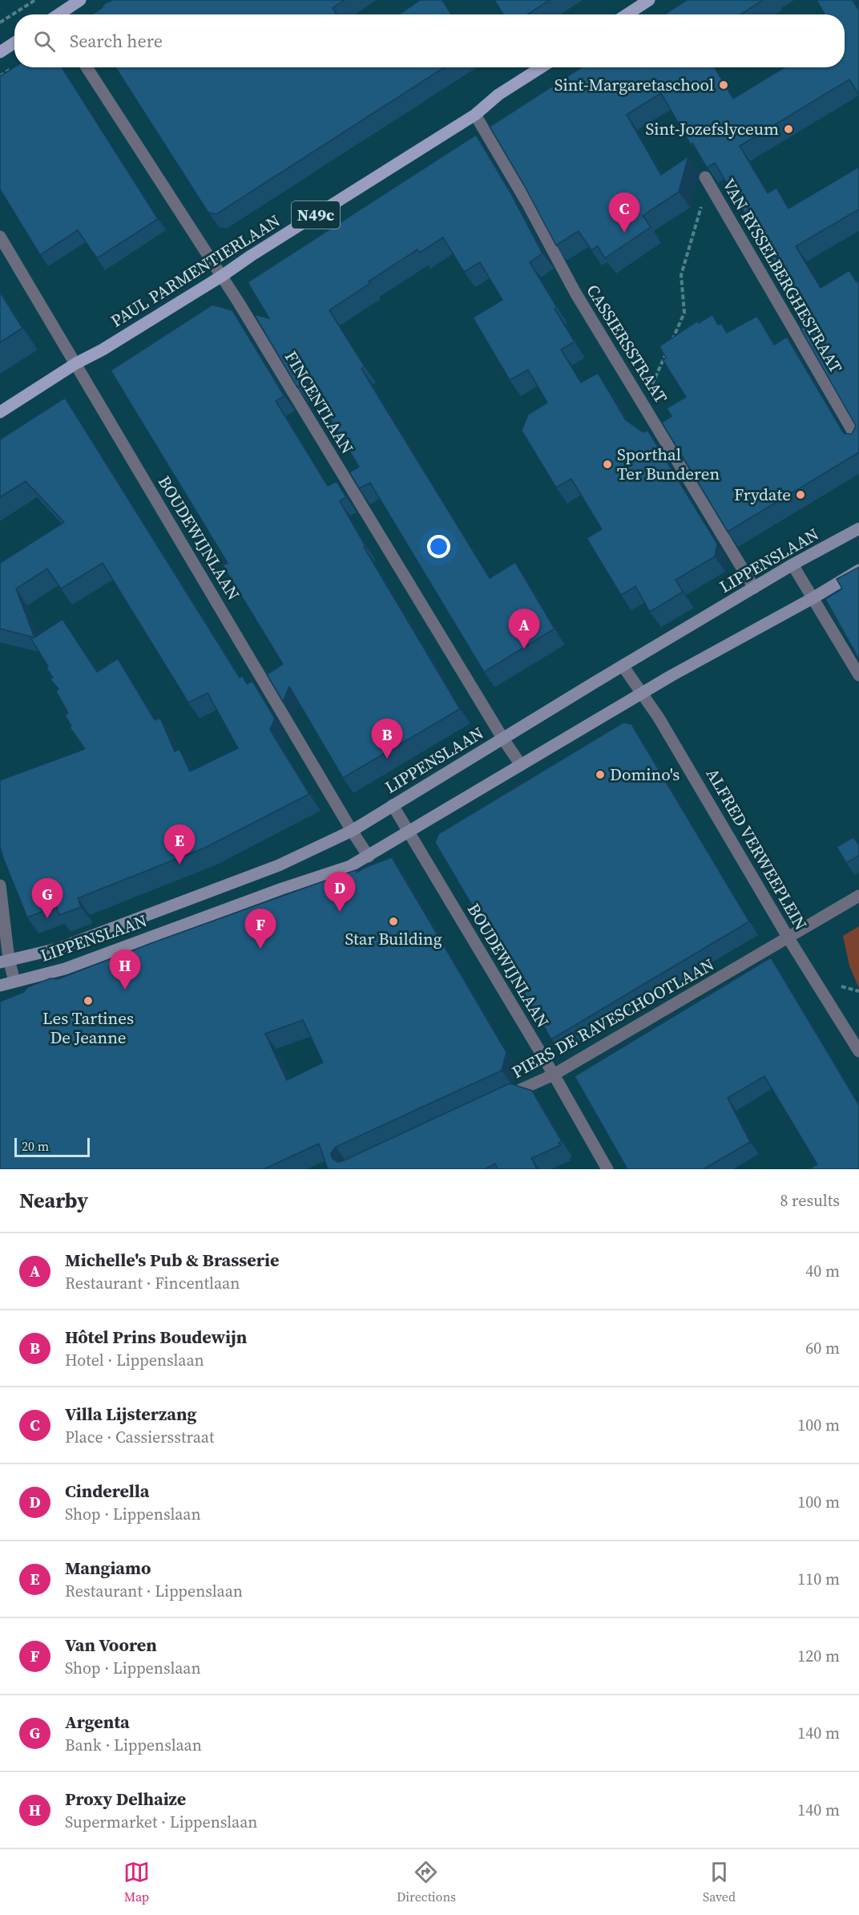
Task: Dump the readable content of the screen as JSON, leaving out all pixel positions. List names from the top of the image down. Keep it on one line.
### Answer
{"streets":{"main road":["N49c","PAUL PARMENTIERLAAN","LIPPENSLAAN"],"street":["VAN RYSSELBERGHESTRAAT","CASSIERSSTRAAT","FINCENTLAAN","BOUDEWIJNLAAN","ALFRED VERWEEPLEIN","PIERS DE RAVESCHOOTLAAN"]},"crossings":[["PAUL PARMENTIERLAAN","CASSIERSSTRAAT"],["PAUL PARMENTIERLAAN","FINCENTLAAN"],["PAUL PARMENTIERLAAN","BOUDEWIJNLAAN"],["CASSIERSSTRAAT","LIPPENSLAAN"],["FINCENTLAAN","LIPPENSLAAN"],["BOUDEWIJNLAAN","LIPPENSLAAN"],["BOUDEWIJNLAAN","PIERS DE RAVESCHOOTLAAN"],["LIPPENSLAAN","ALFRED VERWEEPLEIN"],["ALFRED VERWEEPLEIN","PIERS DE RAVESCHOOTLAAN"]],"places":["Sint-Margaretaschool","Sint-Jozefslyceum","Sporthal Ter Bunderen","Frydate","Domino's","Star Building","Les Tartines De Jeanne"],"scale_bar":"20 m","page":{"search":"Search here","pins":["C","A","B","E","D","G","F","H"],"scale":"20 m","heading":["Nearby","8 results"],"list":[{"mark":"A","name":"Michelle's Pub & Brasserie","note":"Restaurant · Fincentlaan","value":"40 m"},{"mark":"B","name":"Hôtel Prins Boudewijn","note":"Hotel · Lippenslaan","value":"60 m"},{"mark":"C","name":"Villa Lijsterzang","note":"Place · Cassiersstraat","value":"100 m"},{"mark":"D","name":"Cinderella","note":"Shop · Lippenslaan","value":"100 m"},{"mark":"E","name":"Mangiamo","note":"Restaurant · Lippenslaan","value":"110 m"},{"mark":"F","name":"Van Vooren","note":"Shop · Lippenslaan","value":"120 m"},{"mark":"G","name":"Argenta","note":"Bank · Lippenslaan","value":"140 m"},{"mark":"H","name":"Proxy Delhaize","note":"Supermarket · Lippenslaan","value":"140 m"}],"nav":["Map","Directions","Saved"]}}
